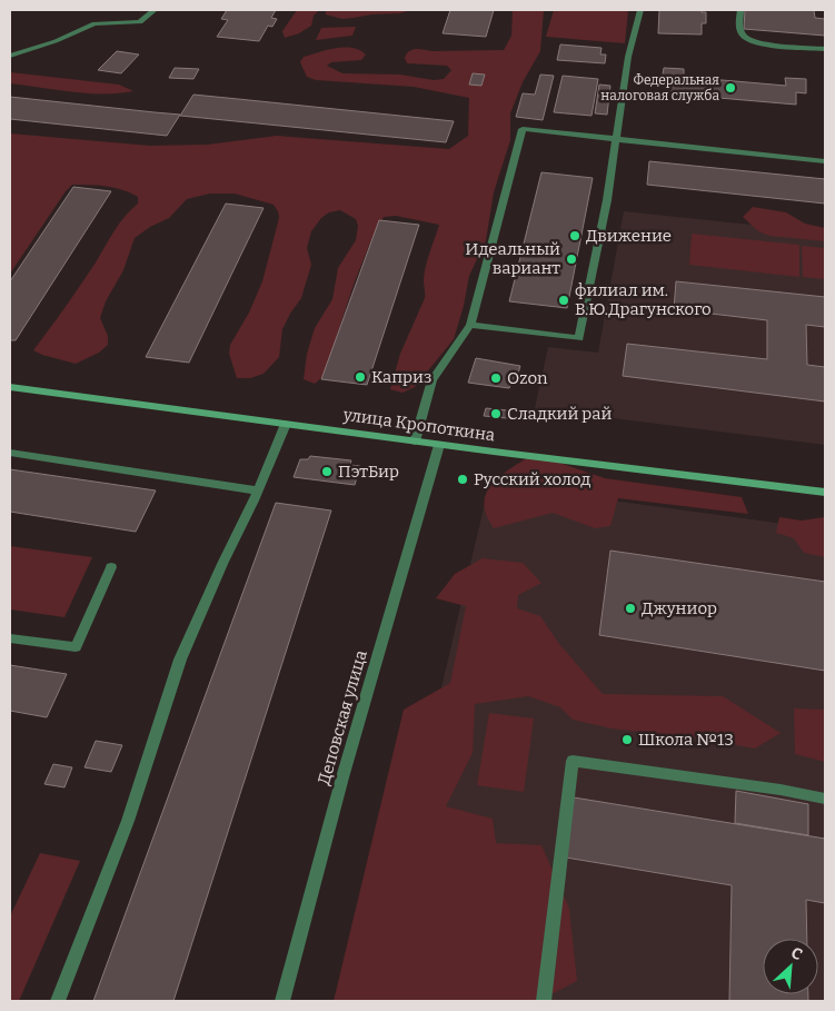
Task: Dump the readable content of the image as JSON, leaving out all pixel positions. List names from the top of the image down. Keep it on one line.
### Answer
{"streets":{"main road":["улица Кропоткина"],"street":["Деповская улица"]},"crossings":[["улица Кропоткина","Деповская улица"]],"places":["Федеральная налоговая служба","Движение","Идеальный вариант","филиал им. В.Ю.Драгунского","Каприз","Ozon","Сладкий рай","ПэтБир","Русский холод","Джуниор","Школа №13"],"north":"top right"}
